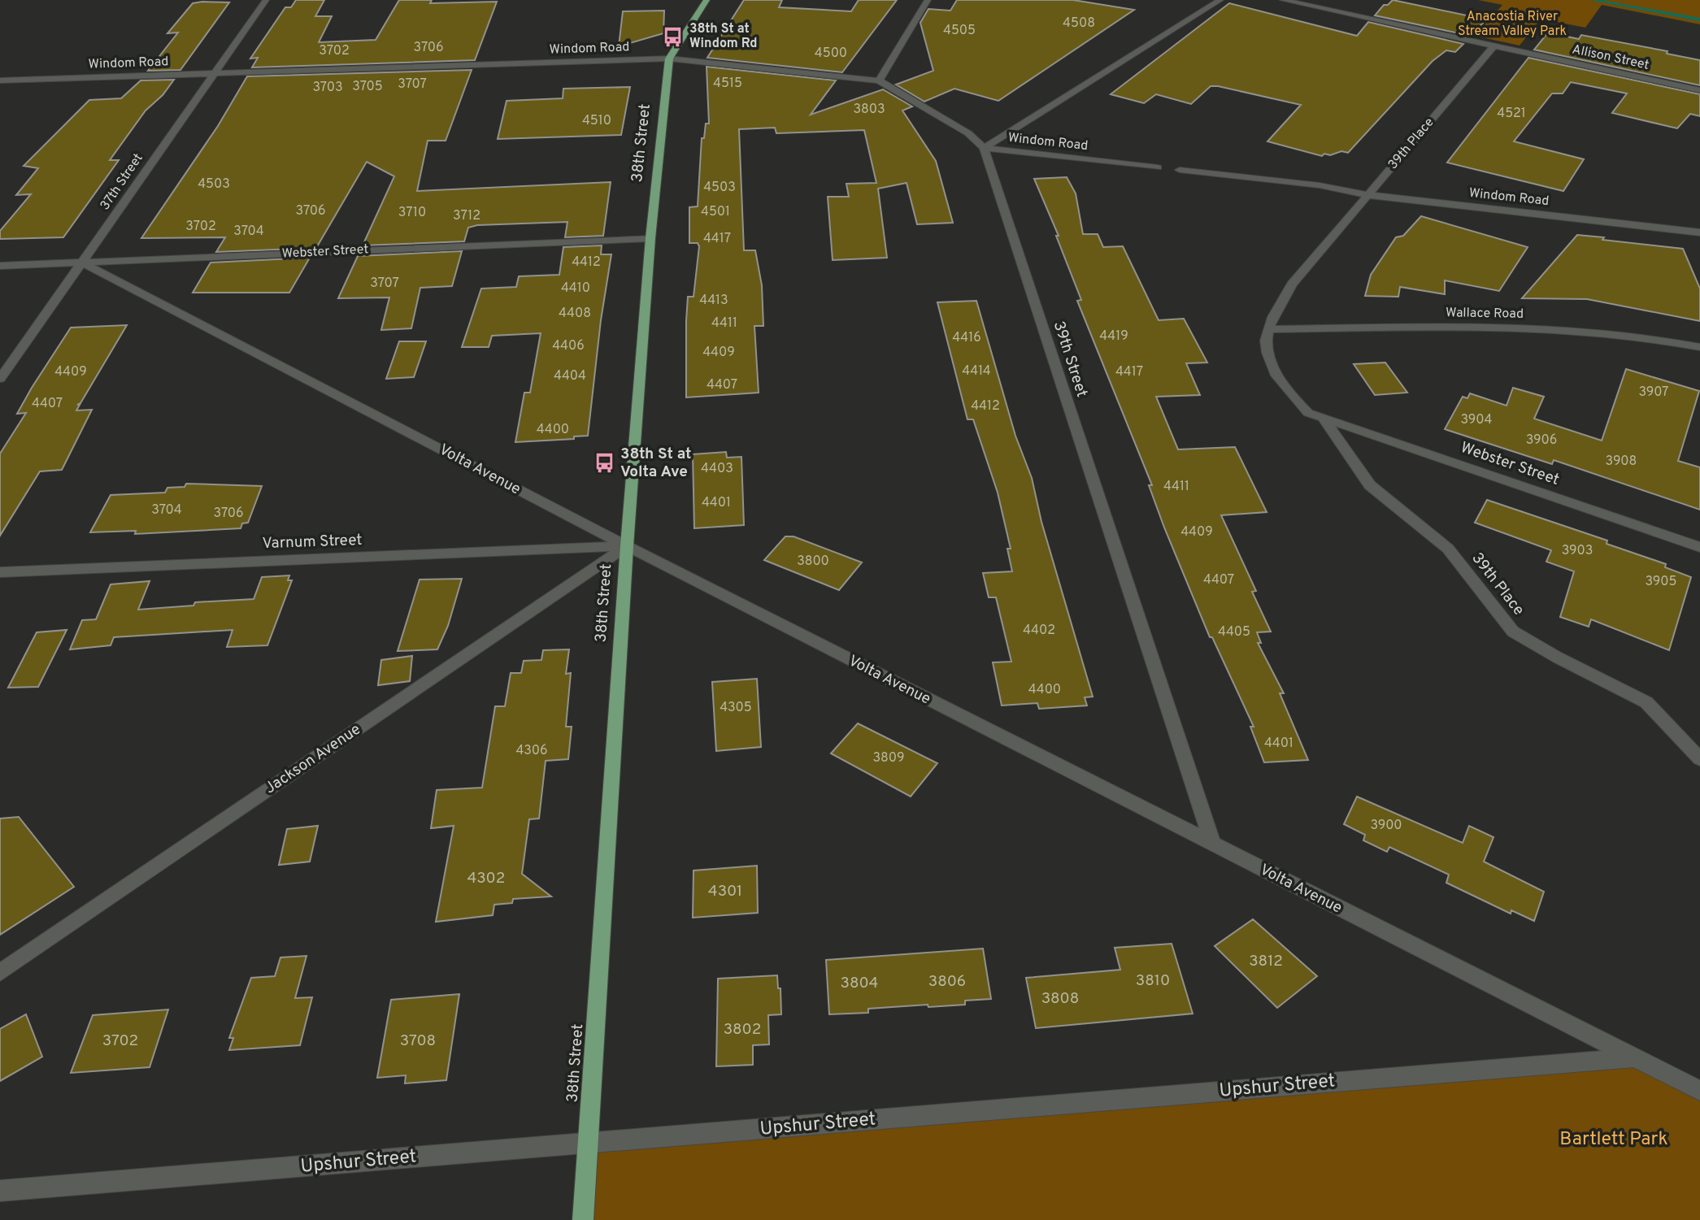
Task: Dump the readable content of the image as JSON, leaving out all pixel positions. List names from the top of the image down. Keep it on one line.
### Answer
{"streets":{"main road":["38th Street"],"street":["Windom Road","Allison Street","39th Place","37th Street","Webster Street","Wallace Road","39th Street","Volta Avenue","Varnum Street","Jackson Avenue","Upshur Street"]},"crossings":[["Windom Road","38th Street"],["Windom Road","39th Place"],["Windom Road","37th Street"],["Windom Road","39th Street"],["Allison Street","39th Place"],["38th Street","Webster Street"],["38th Street","Volta Avenue"],["38th Street","Varnum Street"],["38th Street","Jackson Avenue"],["38th Street","Upshur Street"],["39th Place","Webster Street"],["39th Place","Wallace Road"],["37th Street","Webster Street"],["37th Street","Volta Avenue"],["Webster Street","Wallace Road"],["Webster Street","Volta Avenue"],["39th Street","Volta Avenue"],["Volta Avenue","Varnum Street"],["Volta Avenue","Jackson Avenue"],["Volta Avenue","Upshur Street"],["Varnum Street","Jackson Avenue"]],"parks":["Anacostia River Stream Valley Park","Bartlett Park"],"places":{"bus stop":["38th St at Windom Rd","38th St at Volta Ave"]},"house_numbers":["4508","4505","3706","3702","4500","4515","3707","3705","3703","3803","4521","4510","4503","4503","3706","4501","3710","3712","3702","3704","4417","4412","3707","4410","4413","4408","4411","4419","4416","4406","4409","4414","4409","4417","4404","4407","3907","4407","4412","3904","4400","3906","3908","4403","4411","4401","3704","3706","4409","3903","3800","4407","3905","4402","4405","4400","4305","4401","4306","3809","3900","4302","4301","3812","3810","3806","3804","3808","3802","3702","3708"]}
